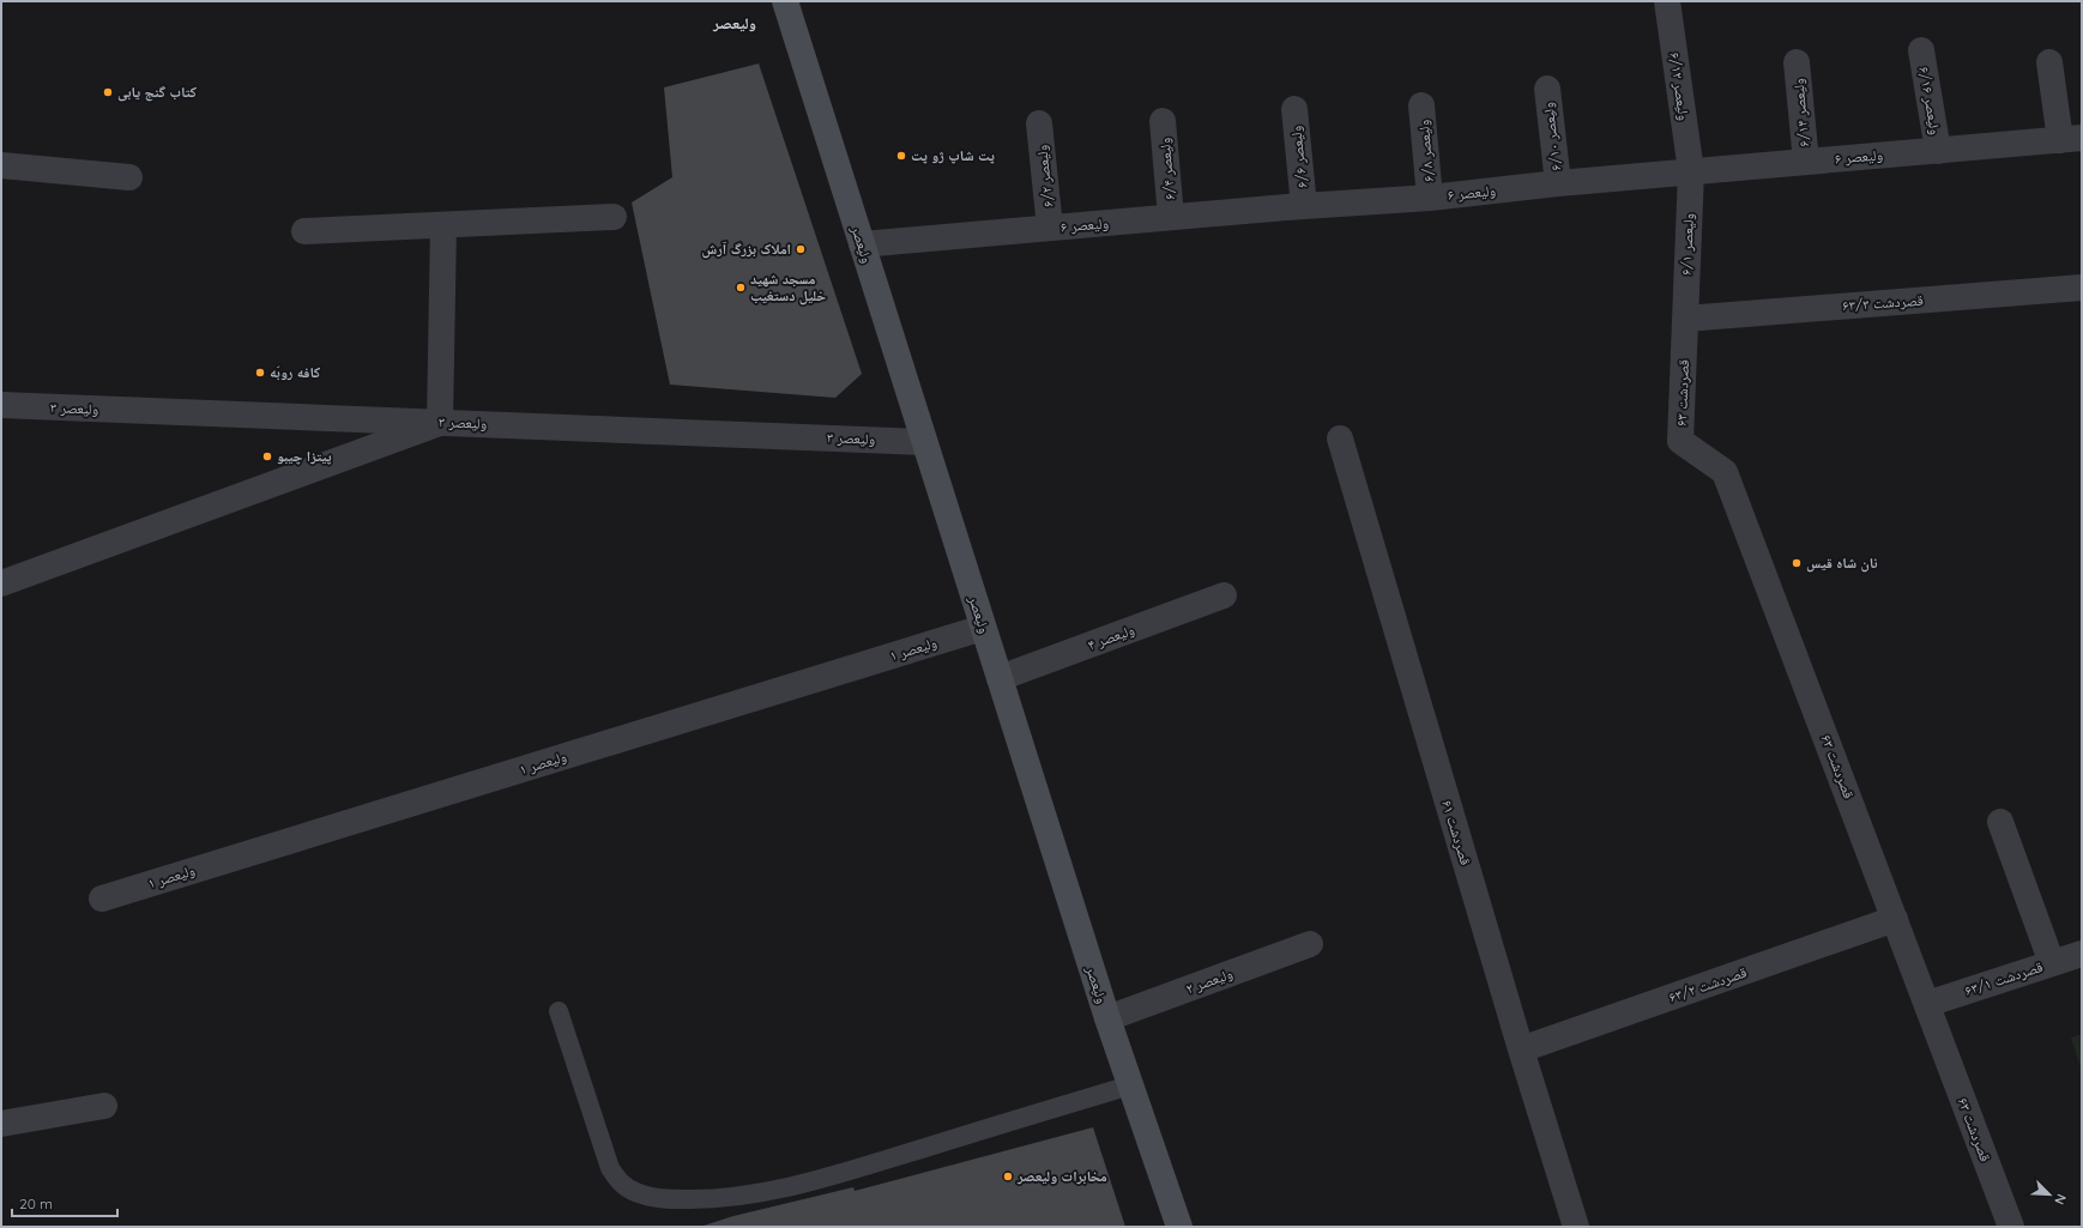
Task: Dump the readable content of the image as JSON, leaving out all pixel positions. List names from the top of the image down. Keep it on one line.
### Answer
{"streets":{"main road":["ولیعصر"],"street":["۶/۱۲ ولیعصر","۶/۱۶ ولیعصر","۶/۱۴ ولیعصر","۶/۱۰ ولیعصر","۶/۸ ولیعصر","۶/۶ ولیعصر","۶ ولیعصر","۶/۴ ولیعصر","۶/۲ ولیعصر","۶/۱ ولیعصر","۶۳/۳ قصردشت","۶۳ قصردشت","۳ ولیعصر","۴ ولیعصر","۱ ولیعصر","۶۱ قصردشت","۶۳/۱ قصردشت","۲ ولیعصر","۶۳/۲ قصردشت"]},"crossings":[["۶/۱۲ ولیعصر","۶ ولیعصر"],["۶/۱۲ ولیعصر","۶/۱ ولیعصر"],["۶/۱۶ ولیعصر","۶ ولیعصر"],["۶/۱۴ ولیعصر","۶ ولیعصر"],["۶/۱۰ ولیعصر","۶ ولیعصر"],["۶/۸ ولیعصر","۶ ولیعصر"],["۶/۶ ولیعصر","۶ ولیعصر"],["۶ ولیعصر","۶/۴ ولیعصر"],["۶ ولیعصر","۶/۲ ولیعصر"],["۶ ولیعصر","ولیعصر"],["۶ ولیعصر","۶/۱ ولیعصر"],["ولیعصر","۳ ولیعصر"],["ولیعصر","۴ ولیعصر"],["ولیعصر","۱ ولیعصر"],["ولیعصر","۲ ولیعصر"],["۶/۱ ولیعصر","۶۳/۳ قصردشت"],["۶/۱ ولیعصر","۶۳ قصردشت"],["۶۳/۳ قصردشت","۶۳ قصردشت"],["۶۳ قصردشت","۶۳/۱ قصردشت"],["۶۳ قصردشت","۶۳/۲ قصردشت"],["۶۱ قصردشت","۶۳/۲ قصردشت"]],"districts":["ولیعصر"],"places":["کتاب گنج یابی","پت شاپ ژو پت","املاک بزرگ آرش","مسجد شهید خلیل دستغیب","کافه روبَه","پیتزا چیبو","نان شاه قیس","مخابرات ولیعصر"],"scale_bar":"20 m","north":"bottom right"}
